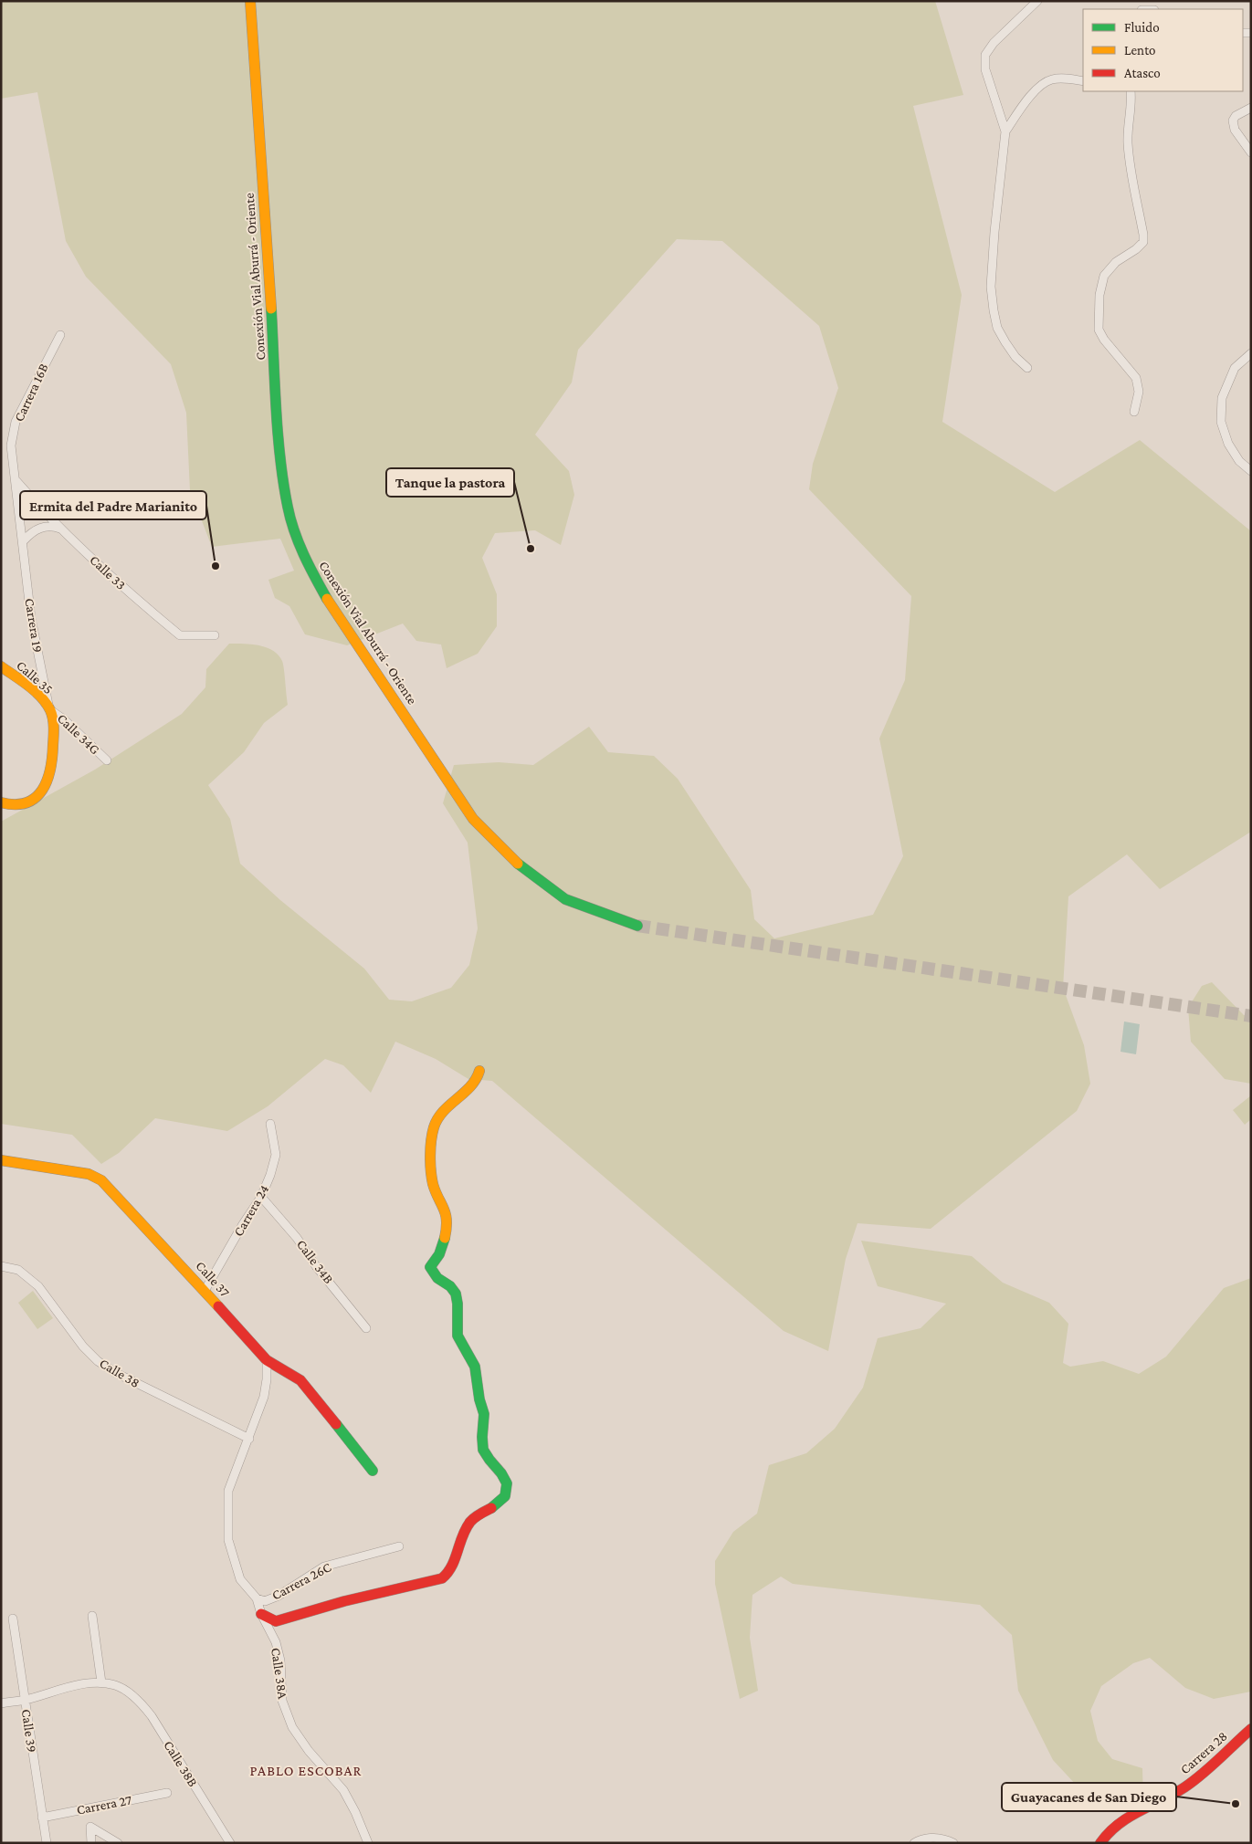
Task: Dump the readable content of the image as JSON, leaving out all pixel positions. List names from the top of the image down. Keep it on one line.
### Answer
{"streets":{"street":["Conexión Vial Aburrá - Oriente","Carrera 16B","Calle 33","Carrera 19","Calle 35","Calle 34G","Carrera 24","Calle 34B","Calle 37","Calle 38","Carrera 26C","Calle 38A","Calle 39","Carrera 28","Calle 38B","Carrera 27"]},"crossings":[["Carrera 16B","Calle 33"],["Carrera 16B","Carrera 19"],["Calle 33","Carrera 19"],["Carrera 19","Calle 35"],["Carrera 19","Calle 34G"],["Calle 35","Calle 34G"],["Carrera 24","Calle 34B"],["Carrera 24","Calle 37"],["Calle 37","Calle 38A"],["Calle 38","Calle 38A"],["Carrera 26C","Calle 38A"],["Calle 39","Carrera 27"]],"districts":["PABLO ESCOBAR"],"places":["Tanque la pastora","Ermita del Padre Marianito","Guayacanes de San Diego"],"legend":["Fluido","Lento","Atasco"]}
